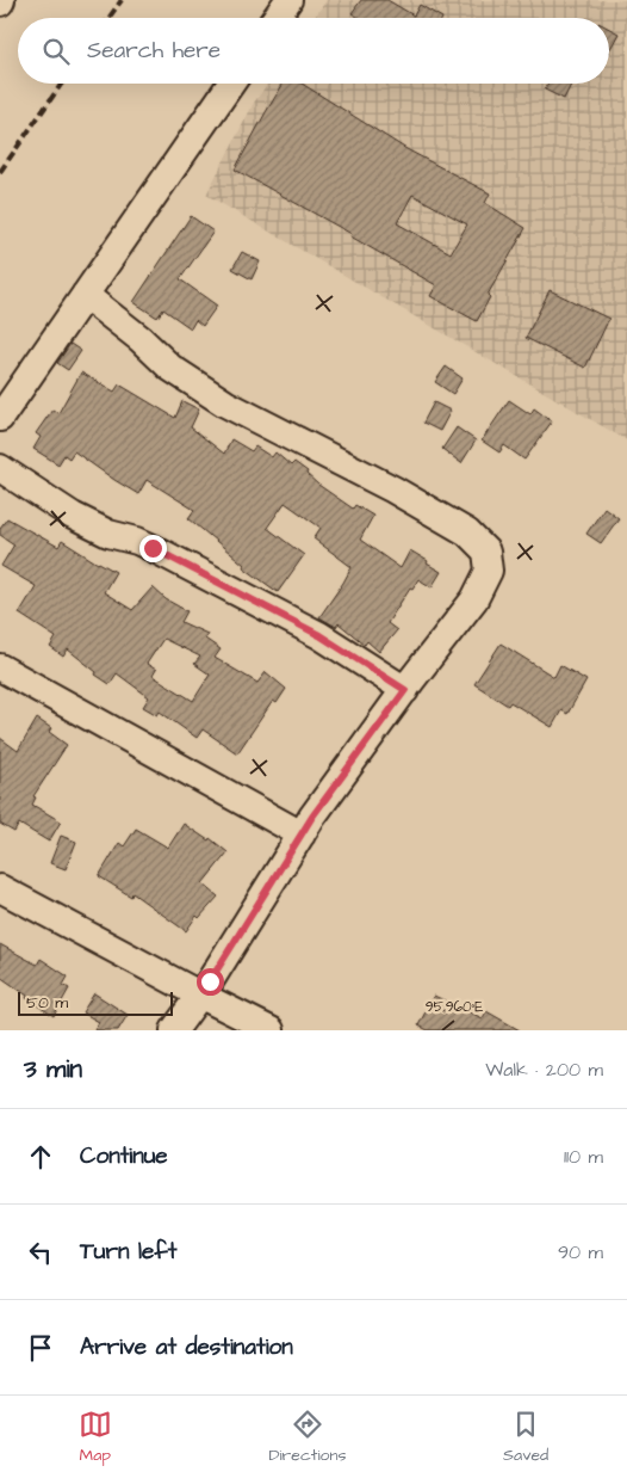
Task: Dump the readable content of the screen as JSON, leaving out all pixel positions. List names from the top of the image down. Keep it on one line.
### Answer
{"scale_bar":"50 m","page":{"search":"Search here","scale":"50 m","heading":["3 min","Walk · 200 m"],"list":[["Continue","110 m"],["Turn left","90 m"],"Arrive at destination"],"nav":["Map","Directions","Saved"]},"coordinates":["95.960°E"]}
